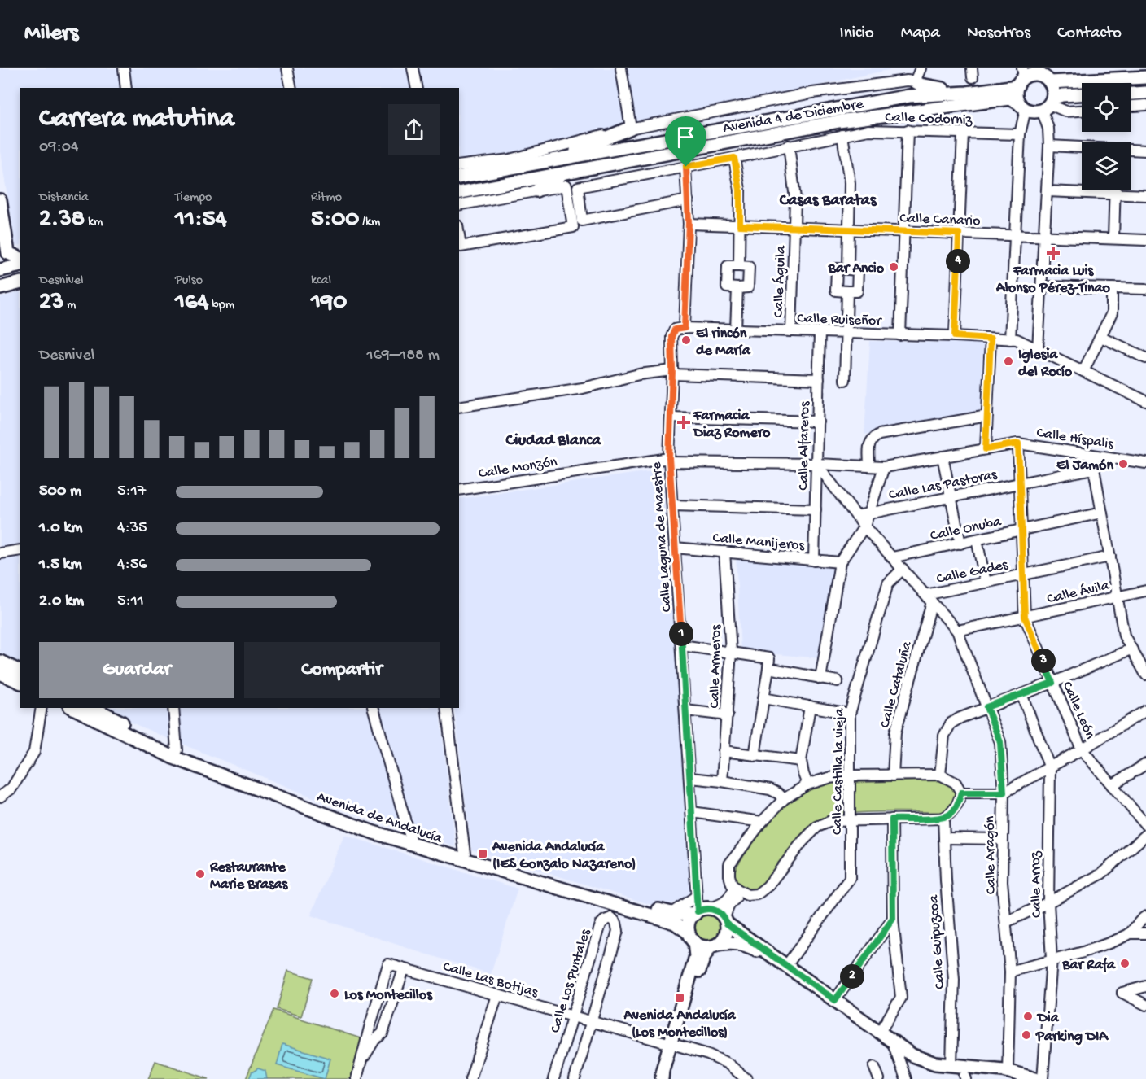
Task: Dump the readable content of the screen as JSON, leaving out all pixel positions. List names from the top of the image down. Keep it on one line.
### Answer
{"streets":{"main road":["Avenida 4 de Diciembre","Avenida de Andalucía"],"street":["Calle Codorniz","Calle Canario","Calle Águila","Calle Ruiseñor","Calle Híspalis","Calle Alfareros","Calle Monzón","Calle Las Pastoras","Calle Onuba","Calle Laguna de Maestre","Calle Manijeros","Calle Gades","Calle Ávila","Calle Armeros","Calle Cataluña","Calle León","Calle Castilla la vieja","Calle Aragón","Calle Arroz","Calle Guipuzcoa","Calle Las Botijas","Calle Los Puntales"]},"crossings":[["Calle Codorniz","Calle Águila"],["Calle Canario","Calle Águila"],["Calle Águila","Calle Ruiseñor"],["Calle Ruiseñor","Calle Alfareros"],["Calle Ruiseñor","Calle Laguna de Maestre"],["Calle Híspalis","Calle Alfareros"],["Calle Híspalis","Calle Monzón"],["Calle Híspalis","Calle Aragón"],["Calle Alfareros","Calle Monzón"],["Calle Alfareros","Calle Manijeros"],["Calle Alfareros","Calle Aragón"],["Calle Monzón","Calle Laguna de Maestre"],["Calle Monzón","Calle Aragón"],["Calle Las Pastoras","Calle Aragón"],["Calle Onuba","Calle Aragón"],["Calle Laguna de Maestre","Calle Manijeros"],["Calle Laguna de Maestre","Avenida de Andalucía"],["Calle Manijeros","Calle Armeros"],["Calle Gades","Calle Cataluña"],["Calle Gades","Calle Aragón"],["Calle Ávila","Calle León"],["Calle Ávila","Calle Aragón"],["Calle Cataluña","Calle Aragón"],["Calle Castilla la vieja","Calle Aragón"],["Avenida de Andalucía","Calle Los Puntales"],["Calle Las Botijas","Calle Los Puntales"]],"districts":["Casas Baratas","Ciudad Blanca"],"places":{"health":["Farmacia Luis Alonso Pérez-Tinao","Farmacia Diaz Romero"],"other":["Bar Ancio","El rincón de María","Iglesia del Rocío","El Jamón","Restaurante Marie Brasas","Bar Rafa","Los Montecillos","Dia","Parking DIA"],"transit":["Avenida Andalucía (IES Gonzalo Nazareno)","Avenida Andalucía (Los Montecillos)"]},"page":{"header":"Milers","nav":["Inicio","Mapa","Nosotros","Contacto"],"heading":["Carrera matutina","09:04"],"stats":[["Distancia","2.38 km"],["Tiempo","11:54"],["Ritmo","5:00 /km"],["Desnivel","23 m"],["Pulso","164 bpm"],["kcal","190"]],"pins":["4","1","3","2"],"chart":["Desnivel","169–188 m"],"list":[{"name":"500 m","note":"5:17"},{"name":"1.0 km","note":"4:35"},{"name":"1.5 km","note":"4:56"},{"name":"2.0 km","note":"5:11"}],"buttons":["Guardar","Compartir"]}}
